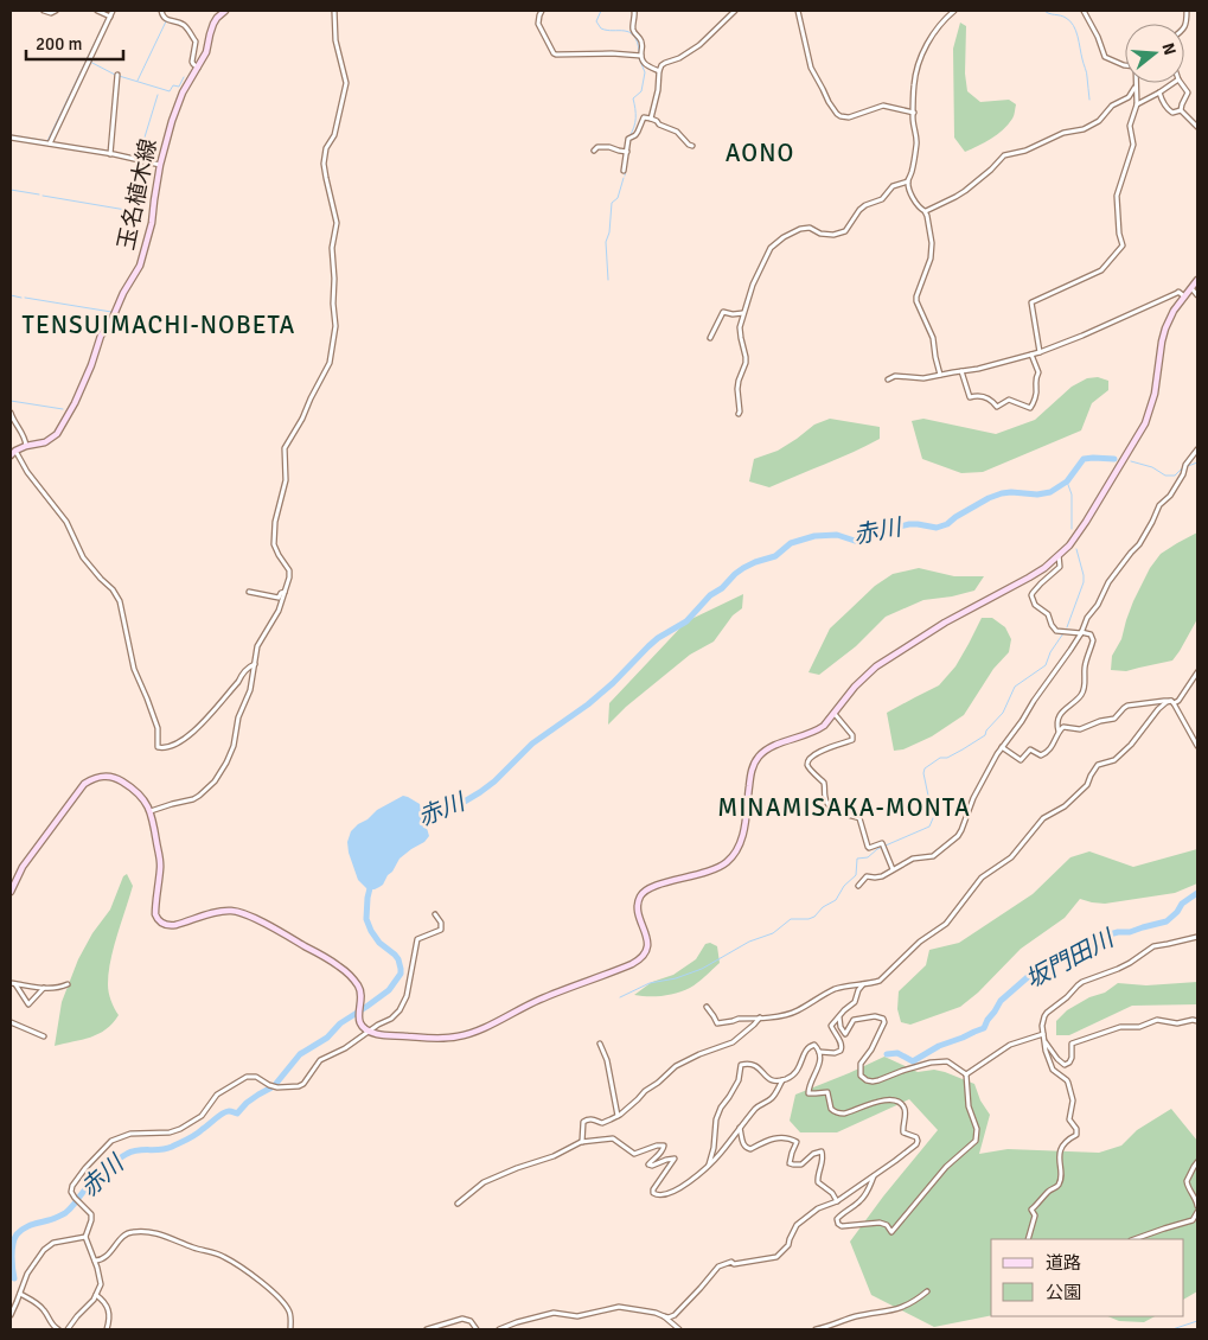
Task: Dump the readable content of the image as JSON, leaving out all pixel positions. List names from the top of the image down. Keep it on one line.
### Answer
{"streets":{"street":["玉名植木線"]},"districts":["AONO","TENSUIMACHI-NOBETA","MINAMISAKA-MONTA"],"water":["赤川","坂門田川"],"legend":["道路","公園"],"scale_bar":"200 m","north":"right"}
